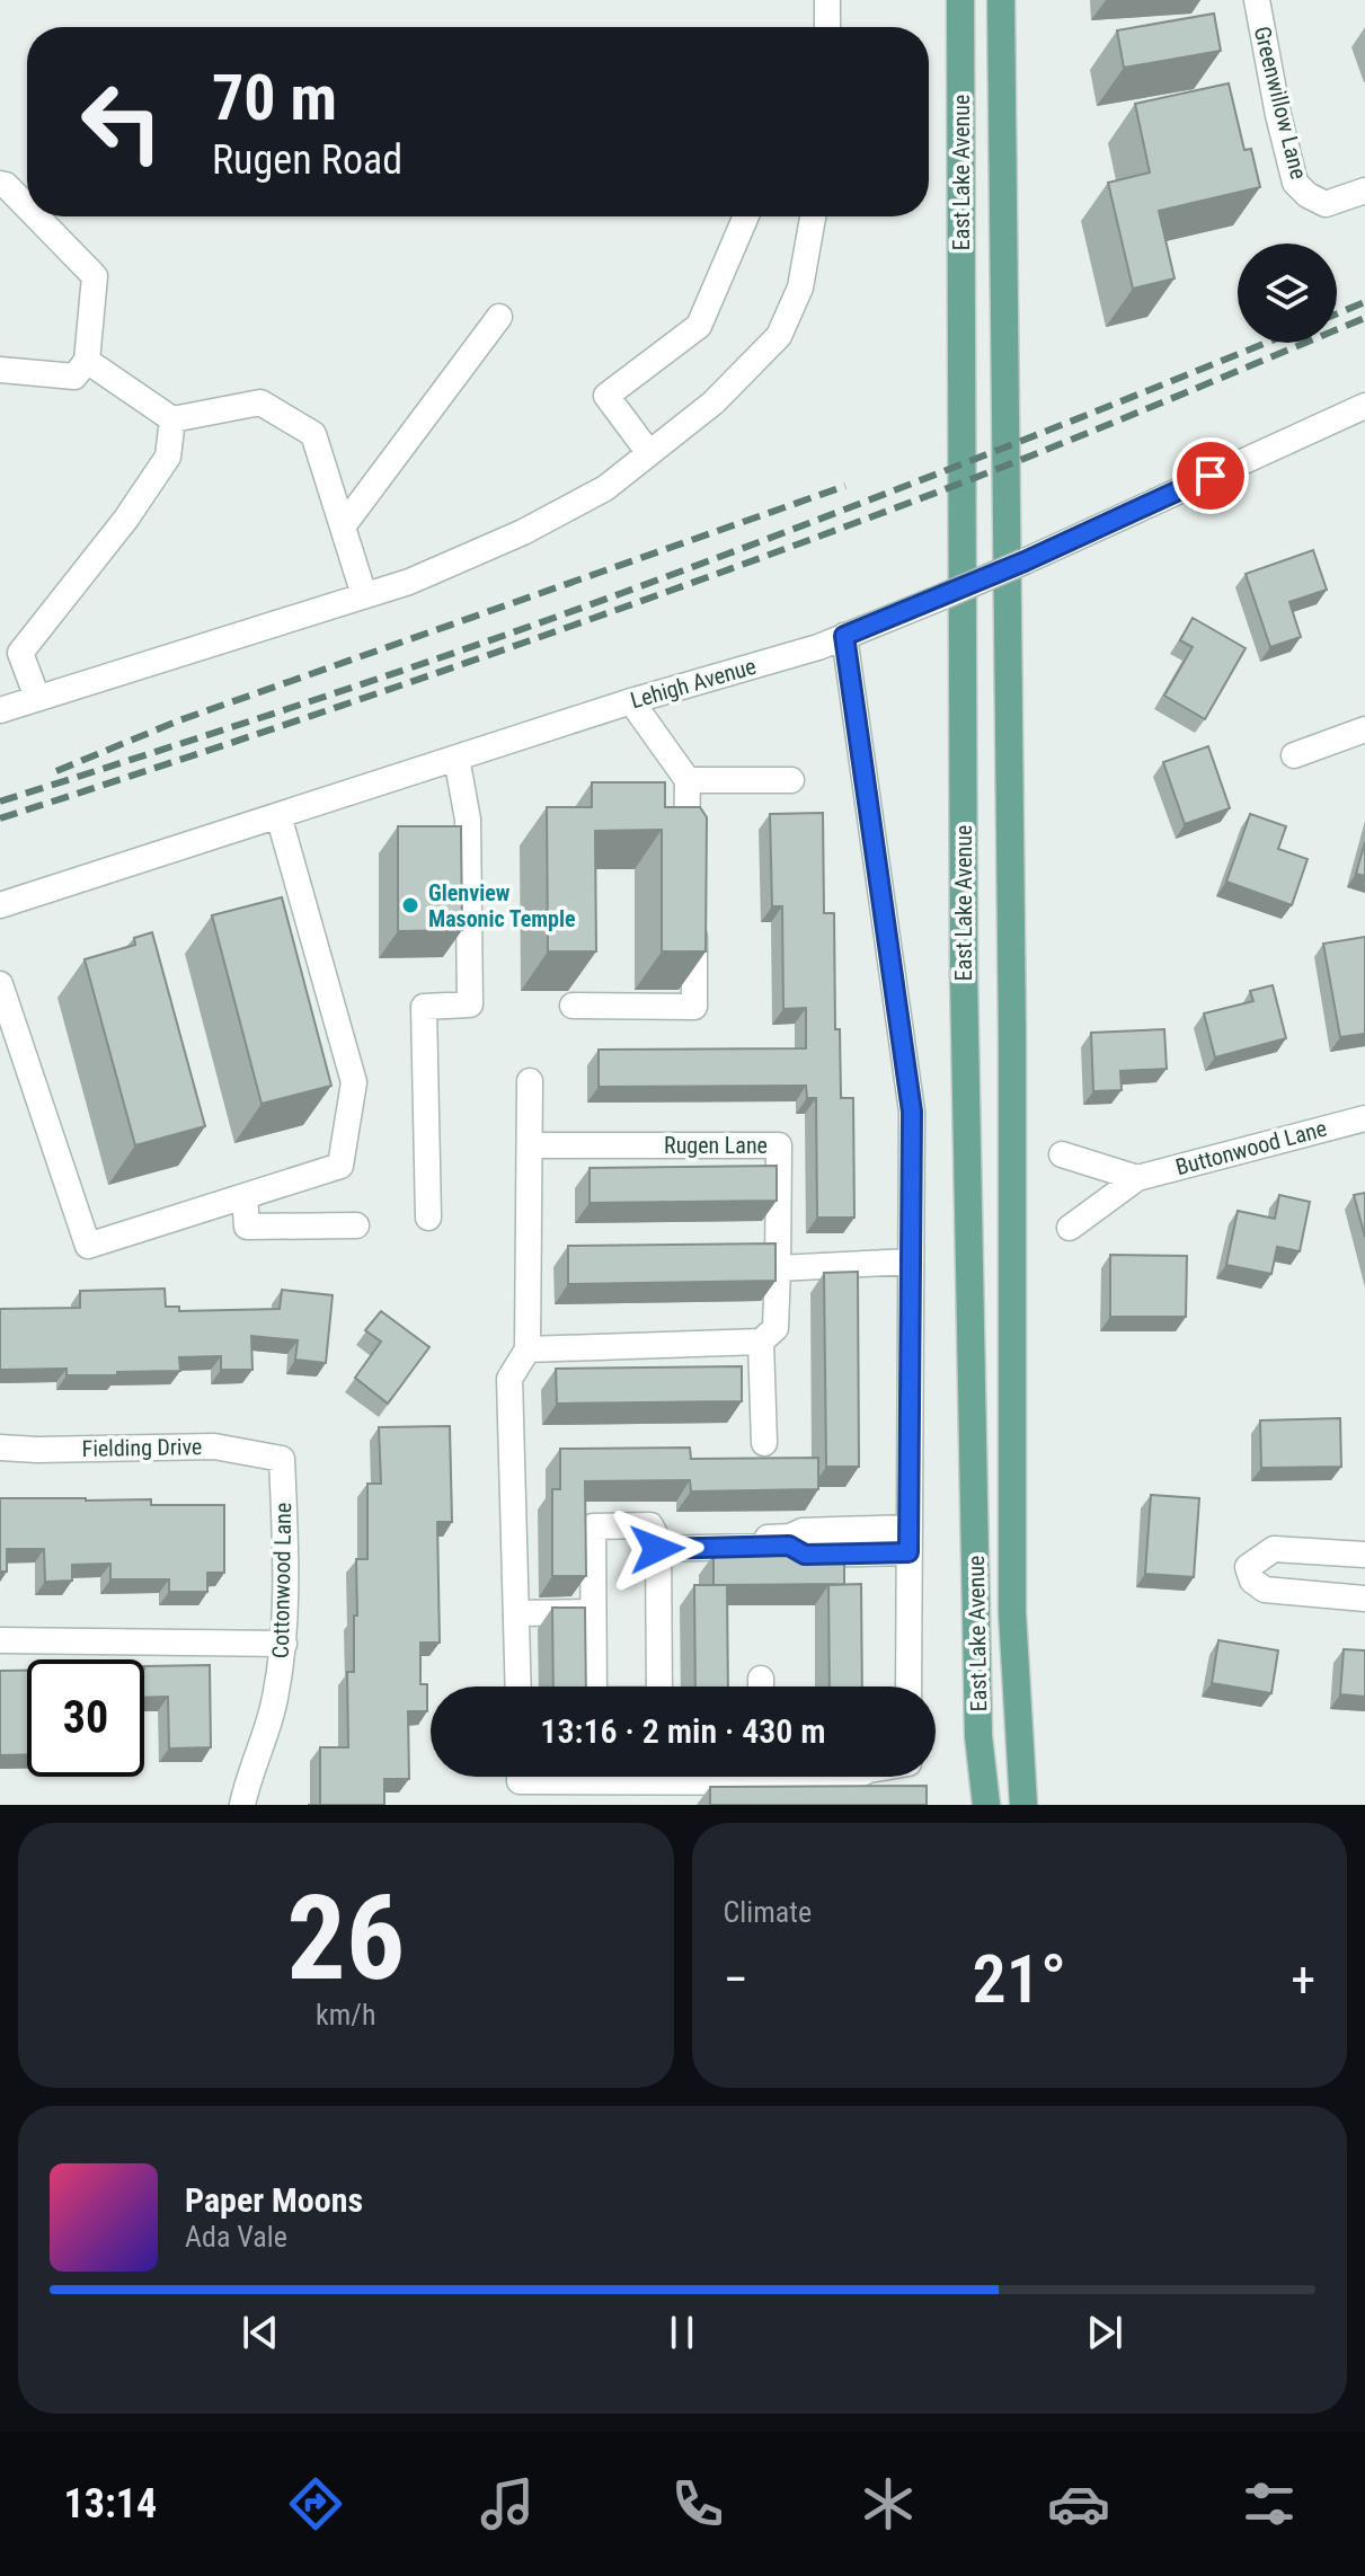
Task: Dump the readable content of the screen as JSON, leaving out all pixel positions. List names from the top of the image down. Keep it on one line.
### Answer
{"streets":{"main road":["East Lake Avenue"],"street":["Greenwillow Lane","Lehigh Avenue","Rugen Lane","Buttonwood Lane","Fielding Drive","Cottonwood Lane"]},"crossings":[["Fielding Drive","Cottonwood Lane"]],"places":["Glenview Masonic Temple"],"page":{"turn":["70 m","Rugen Road"],"limit":"30","trip":"13:16 · 2 min · 430 m","tile":[["26","km/h"],"Climate"],"heat":["−","21°","+"],"song":["Paper Moons","Ada Vale"],"tabs":"13:14"}}
